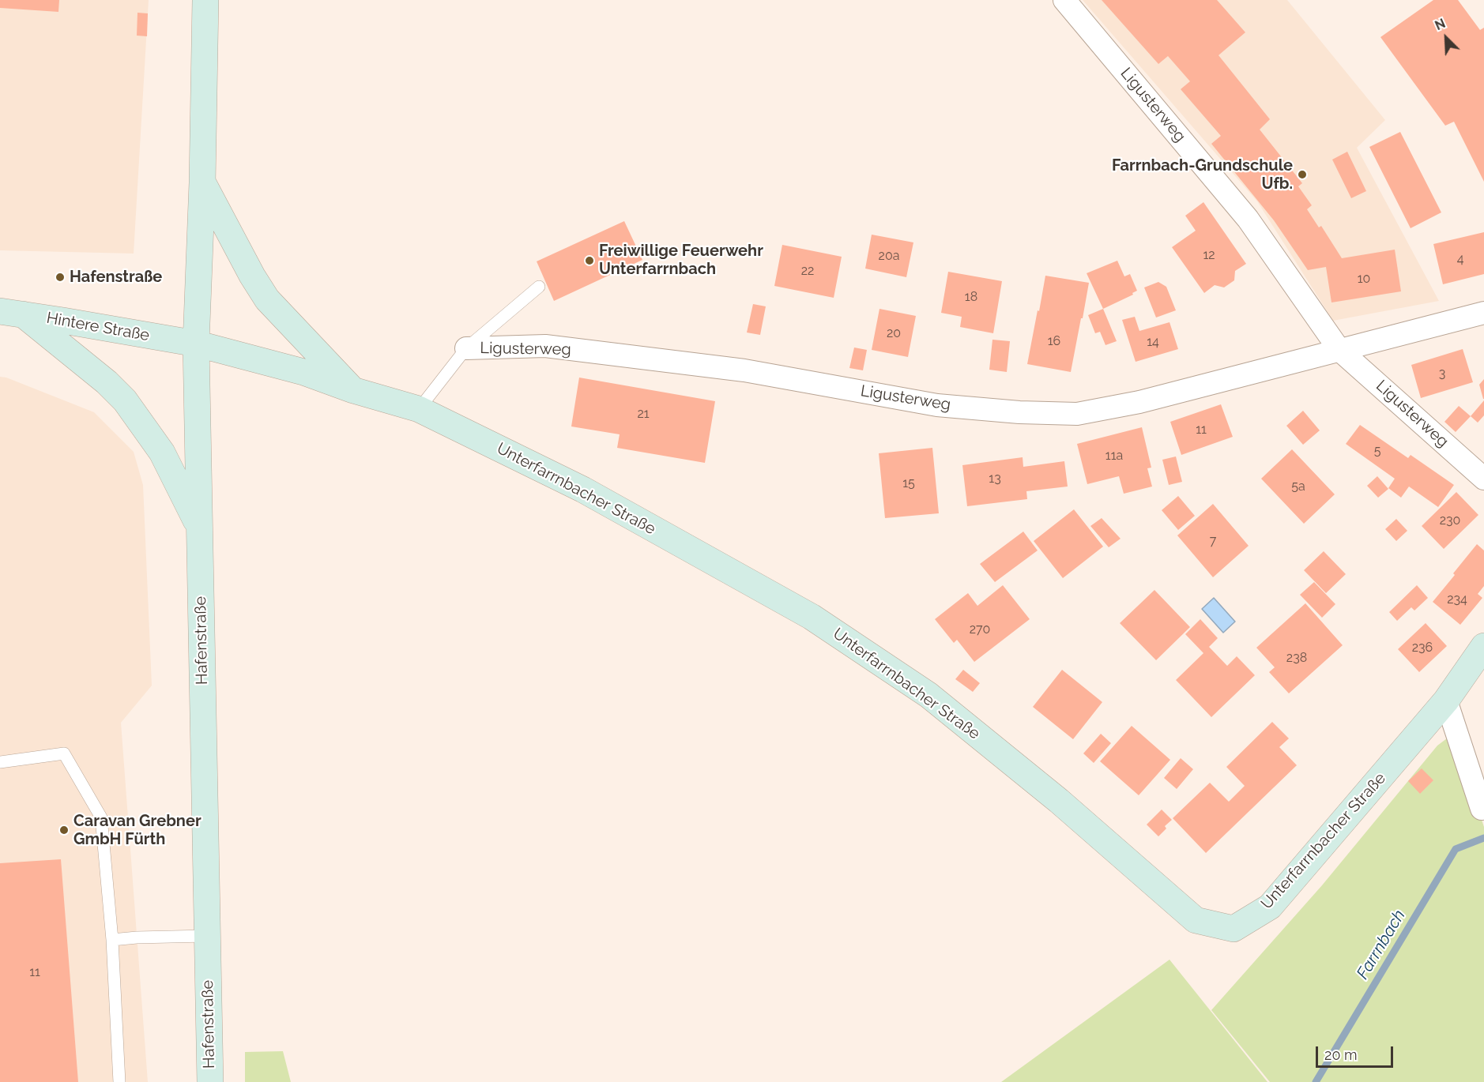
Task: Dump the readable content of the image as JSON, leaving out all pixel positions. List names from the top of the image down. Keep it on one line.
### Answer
{"streets":{"street":["Ligusterweg","Hintere Straße","Unterfarrnbacher Straße","Hafenstraße"]},"crossings":[["Hintere Straße","Unterfarrnbacher Straße"],["Hintere Straße","Hafenstraße"],["Unterfarrnbacher Straße","Hafenstraße"]],"water":["Farrnbach"],"places":["Farrnbach-Grundschule Ufb.","Freiwillige Feuerwehr Unterfarrnbach","Hafenstraße","Caravan Grebner GmbH Fürth"],"house_numbers":["12","20a","4","22","10","18","20","16","14","3","21","11","5","11a","13","15","5a","230","7","234","270","236","238","11"],"scale_bar":"20 m","north":"top left"}
